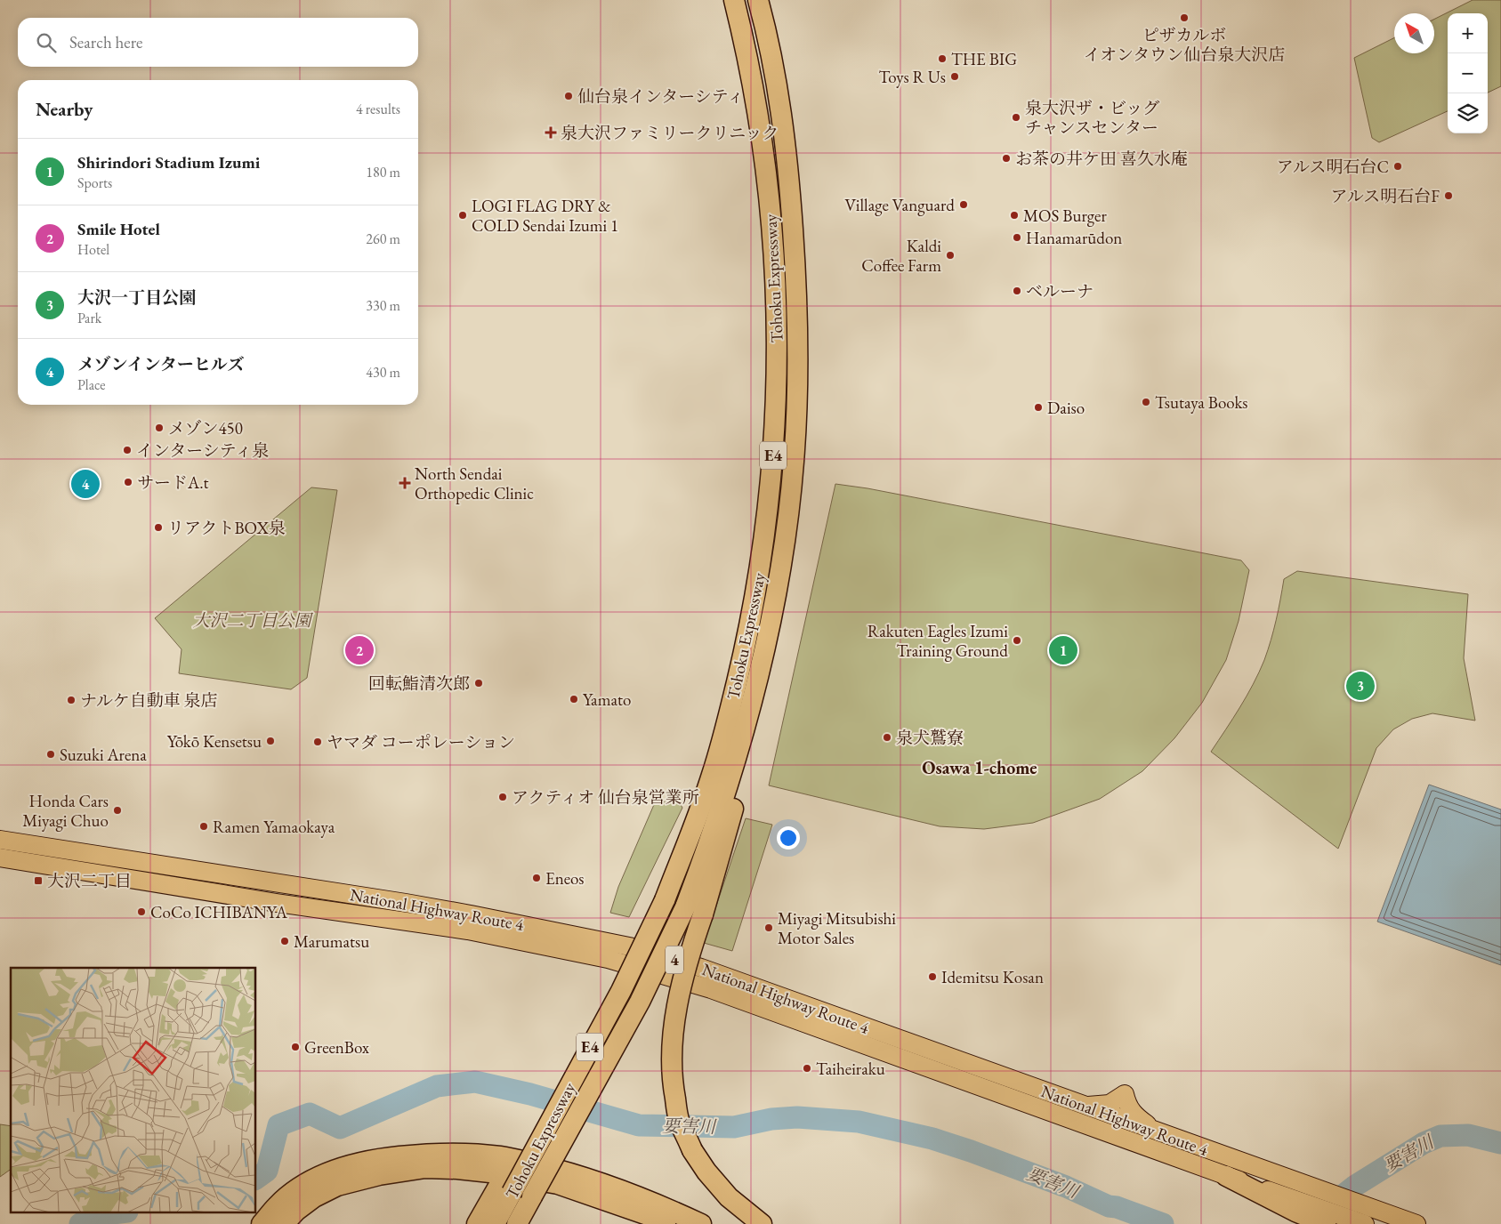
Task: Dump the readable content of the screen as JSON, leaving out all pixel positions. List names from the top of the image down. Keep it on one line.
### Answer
{"streets":{"highway":["Tohoku Expressway","E4","National Highway Route 4","4"]},"districts":["Osawa 1-chome"],"water":["要害川"],"parks":["大沢二丁目公園"],"places":{"other":["ピザカルボ イオンタウン仙台泉大沢店","THE BIG","Toys R Us","仙台泉インターシティ","泉大沢ザ・ビッグ チャンスセンター","お茶の井ケ田 喜久水庵","アルス明石台C","アルス明石台F","Village Vanguard","LOGI FLAG DRY & COLD Sendai Izumi 1","MOS Burger","Hanamarūdon","Kaldi Coffee Farm","ベルーナ","Tsutaya Books","Daiso","メゾン450","インターシティ泉","サードA.t","リアクトBOX泉","Rakuten Eagles Izumi Training Ground","回転鮨清次郎","Yamato","ナルケ自動車 泉店","泉犬鷲寮","Yōkō Kensetsu","ヤマダ コーポレーション","Suzuki Arena","アクティオ 仙台泉営業所","Honda Cars Miyagi Chuo","Ramen Yamaokaya","Eneos","CoCo ICHIBANYA","Miyagi Mitsubishi Motor Sales","Marumatsu","Idemitsu Kosan","GreenBox","Taiheiraku"],"health":["泉大沢ファミリークリニック","North Sendai Orthopedic Clinic"],"transit":["大沢二丁目"]},"north":"top left","page":{"map_buttons":["+","−"],"search":"Search here","heading":["Nearby","4 results"],"list":[{"mark":"1","name":"Shirindori Stadium Izumi","note":"Sports","value":"180 m"},{"mark":"2","name":"Smile Hotel","note":"Hotel","value":"260 m"},{"mark":"3","name":"大沢一丁目公園","note":"Park","value":"330 m"},{"mark":"4","name":"メゾンインターヒルズ","note":"Place","value":"430 m"}],"pins":["4","1","2","3"]}}
